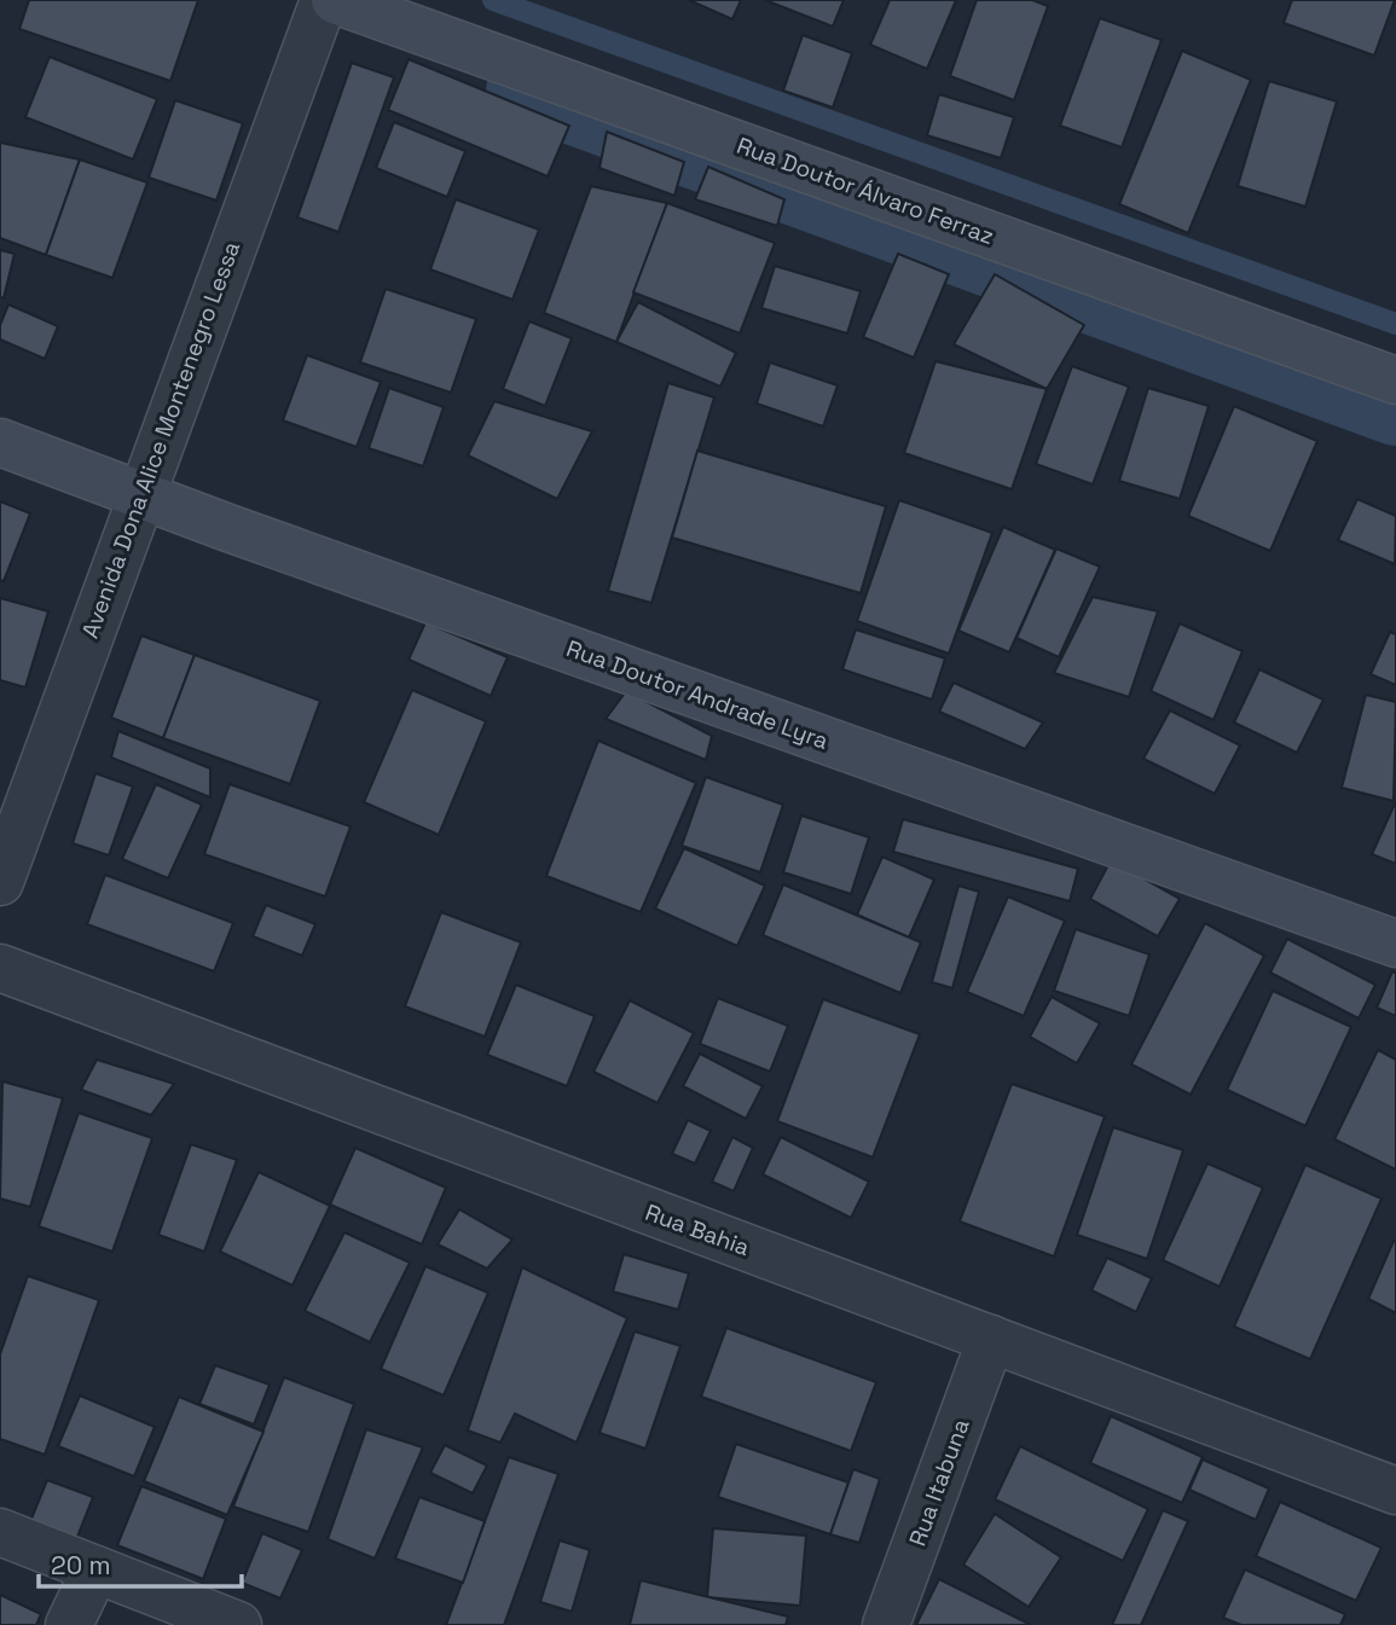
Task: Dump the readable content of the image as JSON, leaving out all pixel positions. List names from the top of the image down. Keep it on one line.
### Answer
{"streets":{"main road":["Rua Doutor Álvaro Ferraz","Rua Doutor Andrade Lyra"],"street":["Avenida Dona Alice Montenegro Lessa","Rua Bahia","Rua Itabuna"]},"crossings":[["Avenida Dona Alice Montenegro Lessa","Rua Doutor Andrade Lyra"],["Rua Bahia","Rua Itabuna"]],"scale_bar":"20 m"}
